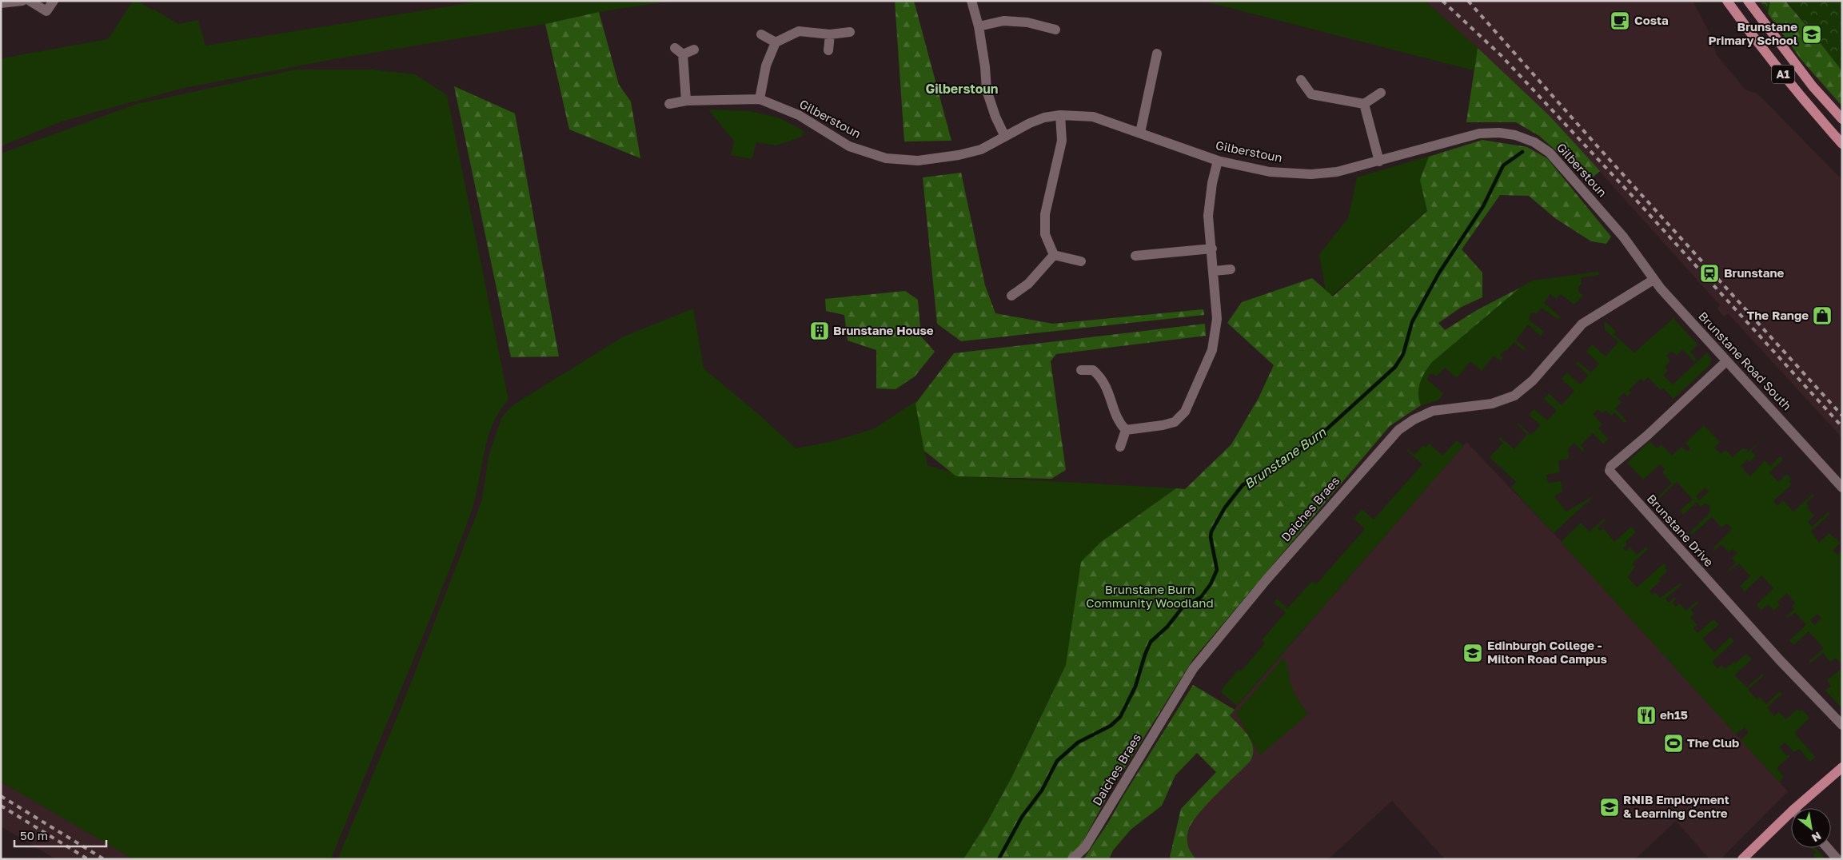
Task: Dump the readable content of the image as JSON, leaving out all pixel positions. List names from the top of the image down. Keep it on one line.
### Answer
{"streets":{"main road":["A1"],"street":["Gilberstoun","Brunstane Road South","Daiches Braes","Brunstane Drive"]},"crossings":[["Gilberstoun","Brunstane Road South"],["Brunstane Road South","Daiches Braes"],["Brunstane Road South","Brunstane Drive"]],"districts":["Gilberstoun"],"water":["Brunstane Burn"],"parks":["Brunstane Burn Community Woodland"],"places":{"cafe":["Costa"],"school or university":["Brunstane Primary School","Edinburgh College - Milton Road Campus","RNIB Employment & Learning Centre"],"station":["Brunstane"],"shop":["The Range"],"building":["Brunstane House"],"restaurant":["eh15"],"sports":["The Club"]},"scale_bar":"50 m","north":"bottom right"}
